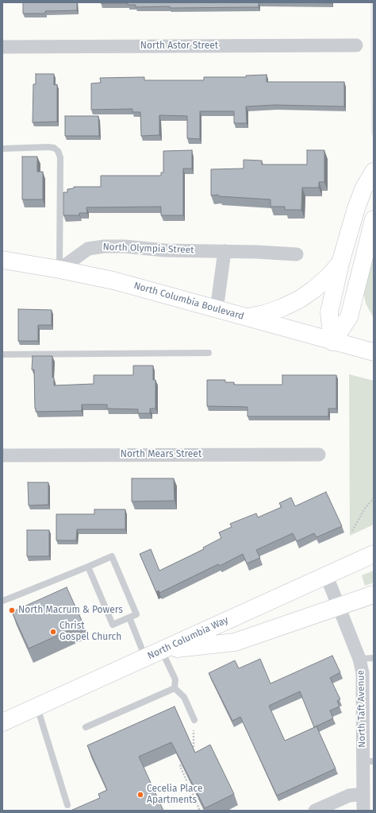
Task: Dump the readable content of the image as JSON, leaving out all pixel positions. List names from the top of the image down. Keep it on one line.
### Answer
{"streets":{"main road":["North Columbia Boulevard","North Columbia Way"],"street":["North Astor Street","North Olympia Street","North Mears Street","North Taft Avenue"]},"crossings":[["North Olympia Street","North Columbia Boulevard"],["North Columbia Way","North Taft Avenue"]],"places":["North Macrum & Powers","Christ Gospel Church","Cecelia Place Apartments"]}
